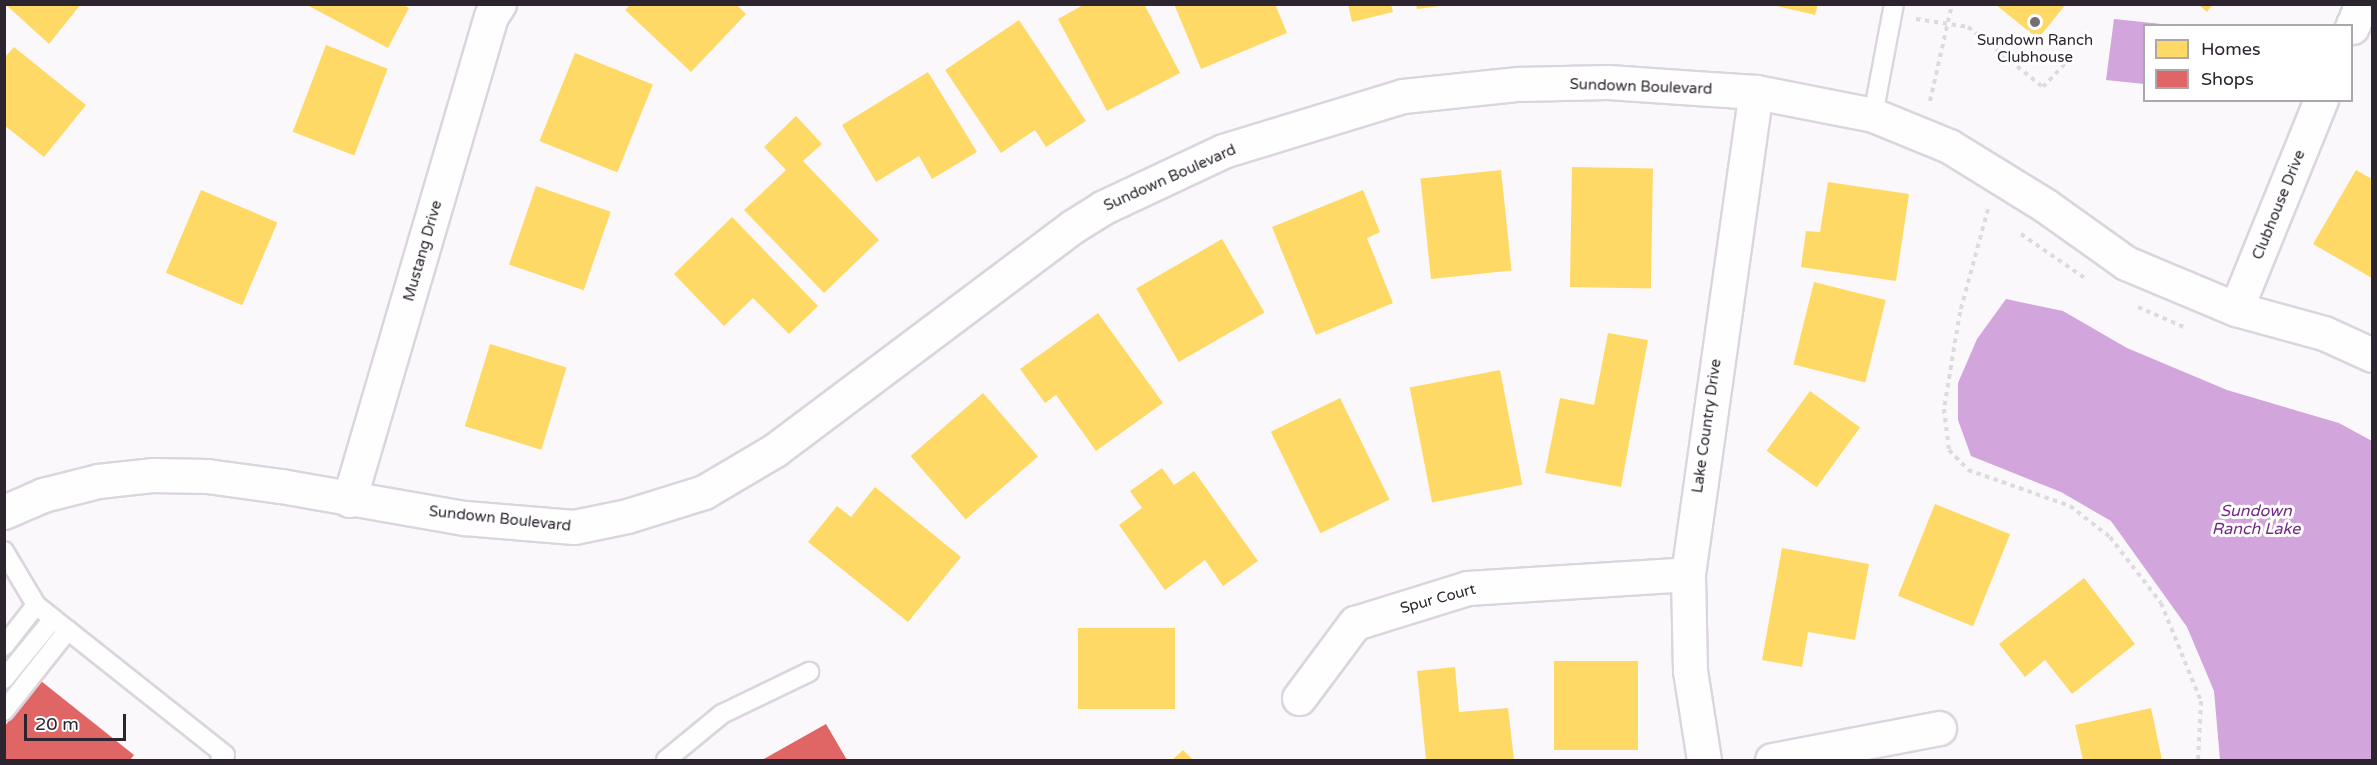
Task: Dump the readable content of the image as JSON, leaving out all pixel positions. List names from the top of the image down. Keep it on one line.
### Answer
{"streets":{"street":["Sundown Boulevard","Clubhouse Drive","Mustang Drive","Lake Country Drive","Spur Court"]},"crossings":[["Sundown Boulevard","Clubhouse Drive"],["Sundown Boulevard","Mustang Drive"],["Sundown Boulevard","Lake Country Drive"],["Lake Country Drive","Spur Court"]],"water":["Sundown Ranch Lake"],"places":["Sundown Ranch Clubhouse"],"legend":["Homes","Shops"],"scale_bar":"20 m"}
